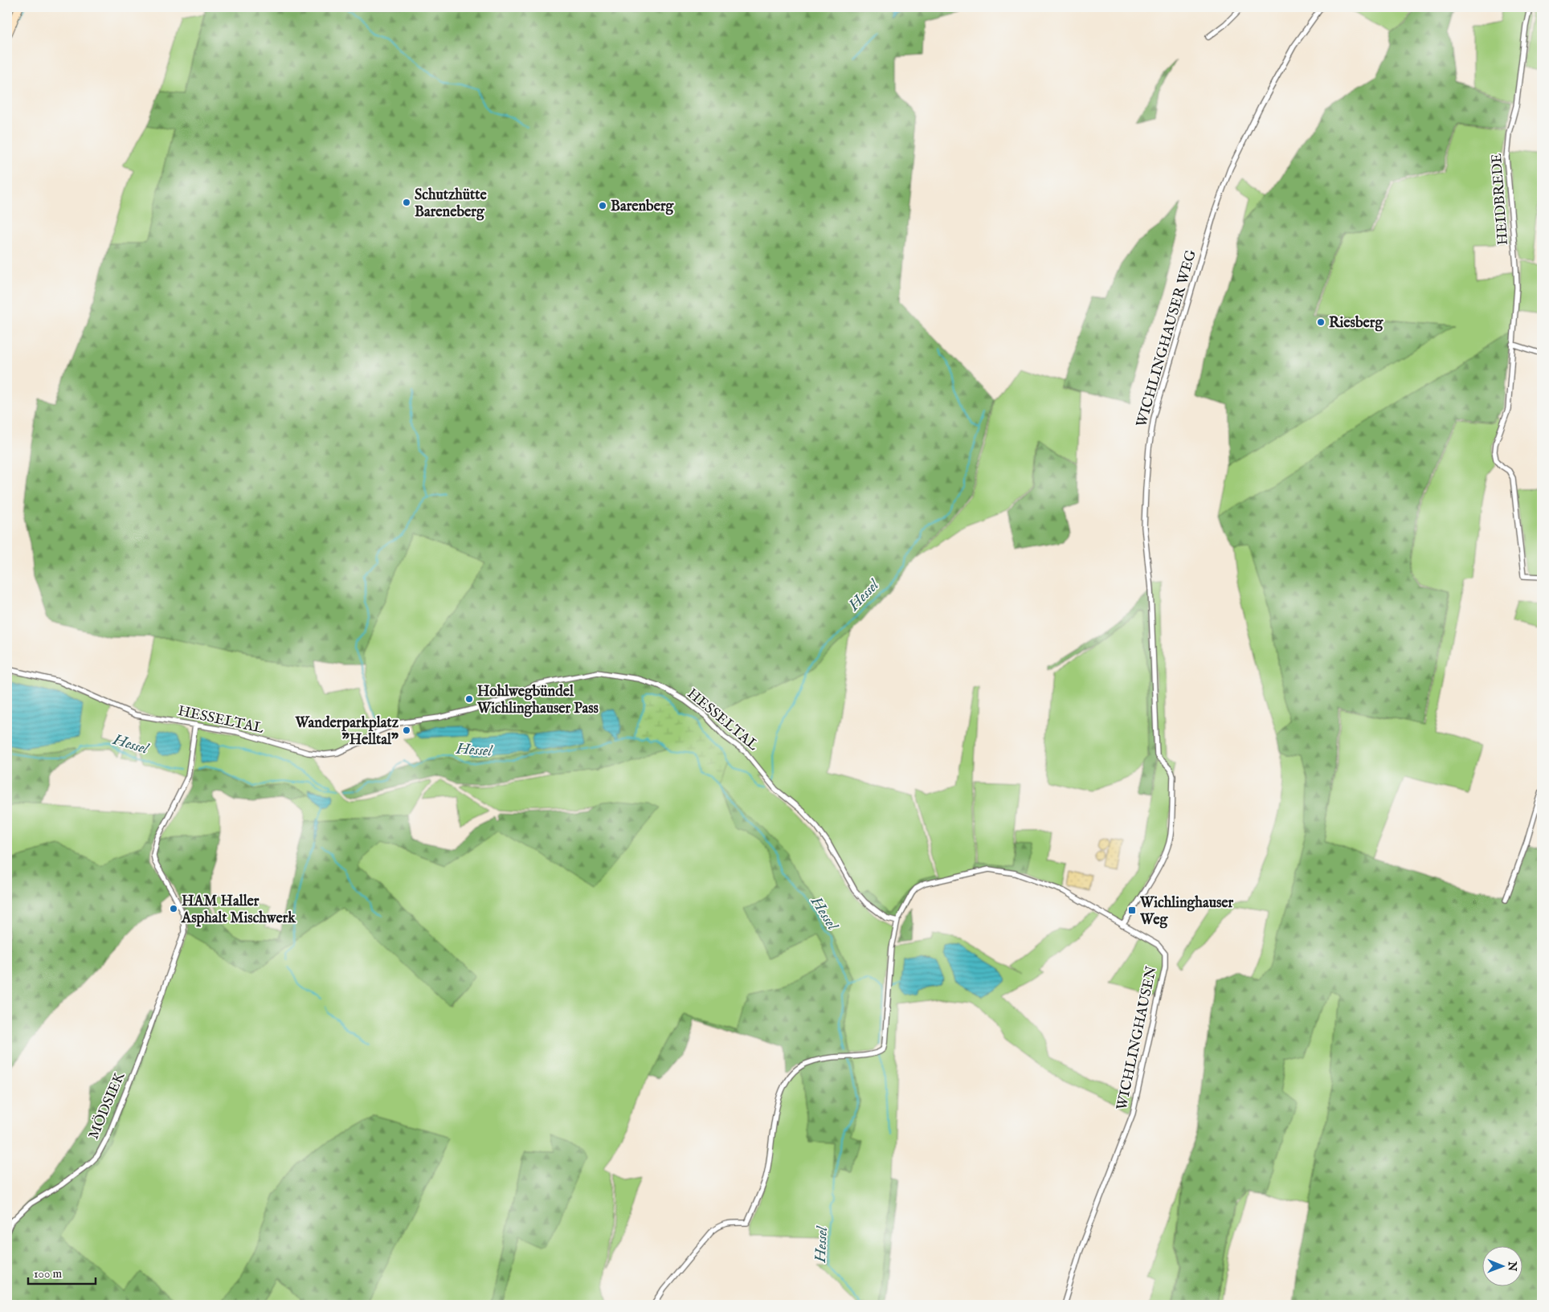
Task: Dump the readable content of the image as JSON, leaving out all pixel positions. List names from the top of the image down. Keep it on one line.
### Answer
{"streets":{"street":["HEIDBREDE","WICHLINGHAUSER WEG","HESSELTAL","WICHLINGHAUSEN","MÖDSIEK"]},"crossings":[["WICHLINGHAUSER WEG","WICHLINGHAUSEN"],["HESSELTAL","WICHLINGHAUSEN"],["HESSELTAL","MÖDSIEK"]],"water":["Hessel"],"places":{"other":["Schutzhütte Bareneberg","Barenberg","Riesberg","Hohlwegbündel Wichlinghauser Pass","Wanderparkplatz \"Helltal\"","HAM Haller Asphalt Mischwerk"],"transit":["Wichlinghauser Weg"]},"scale_bar":"100 m","north":"right"}
